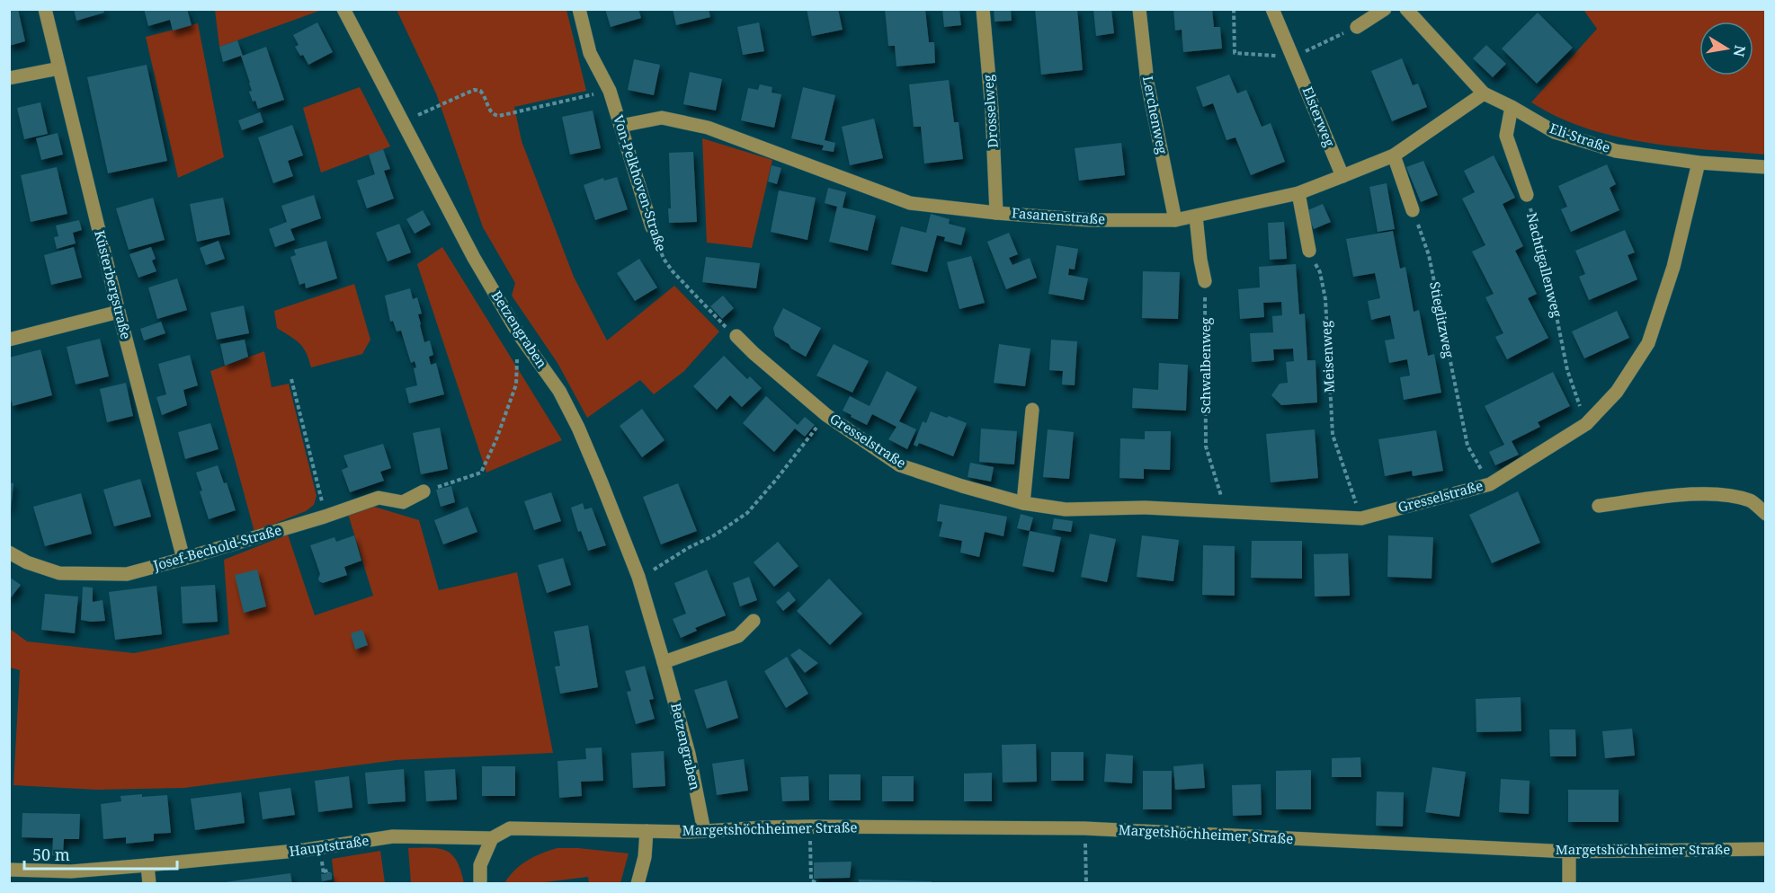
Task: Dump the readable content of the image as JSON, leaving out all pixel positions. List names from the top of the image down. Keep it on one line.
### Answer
{"streets":{"street":["Drosselweg","Lerchenweg","Elsterweg","Eli-Straße","Von-Pelkhoven-Straße","Fasanenstraße","Nachtigallenweg","Küsterbergstraße","Betzengraben","Gresselstraße","Josef-Bechold-Straße","Margetshöchheimer Straße","Hauptstraße"],"path":["Stieglitzweg","Meisenweg","Schwalbenweg"]},"crossings":[["Drosselweg","Fasanenstraße"],["Lerchenweg","Fasanenstraße"],["Elsterweg","Fasanenstraße"],["Eli-Straße","Fasanenstraße"],["Eli-Straße","Nachtigallenweg"],["Eli-Straße","Gresselstraße"],["Von-Pelkhoven-Straße","Fasanenstraße"],["Von-Pelkhoven-Straße","Gresselstraße"],["Nachtigallenweg","Gresselstraße"],["Küsterbergstraße","Josef-Bechold-Straße"],["Stieglitzweg","Gresselstraße"],["Betzengraben","Margetshöchheimer Straße"],["Meisenweg","Gresselstraße"],["Schwalbenweg","Gresselstraße"],["Margetshöchheimer Straße","Hauptstraße"]],"scale_bar":"50 m","north":"right"}
